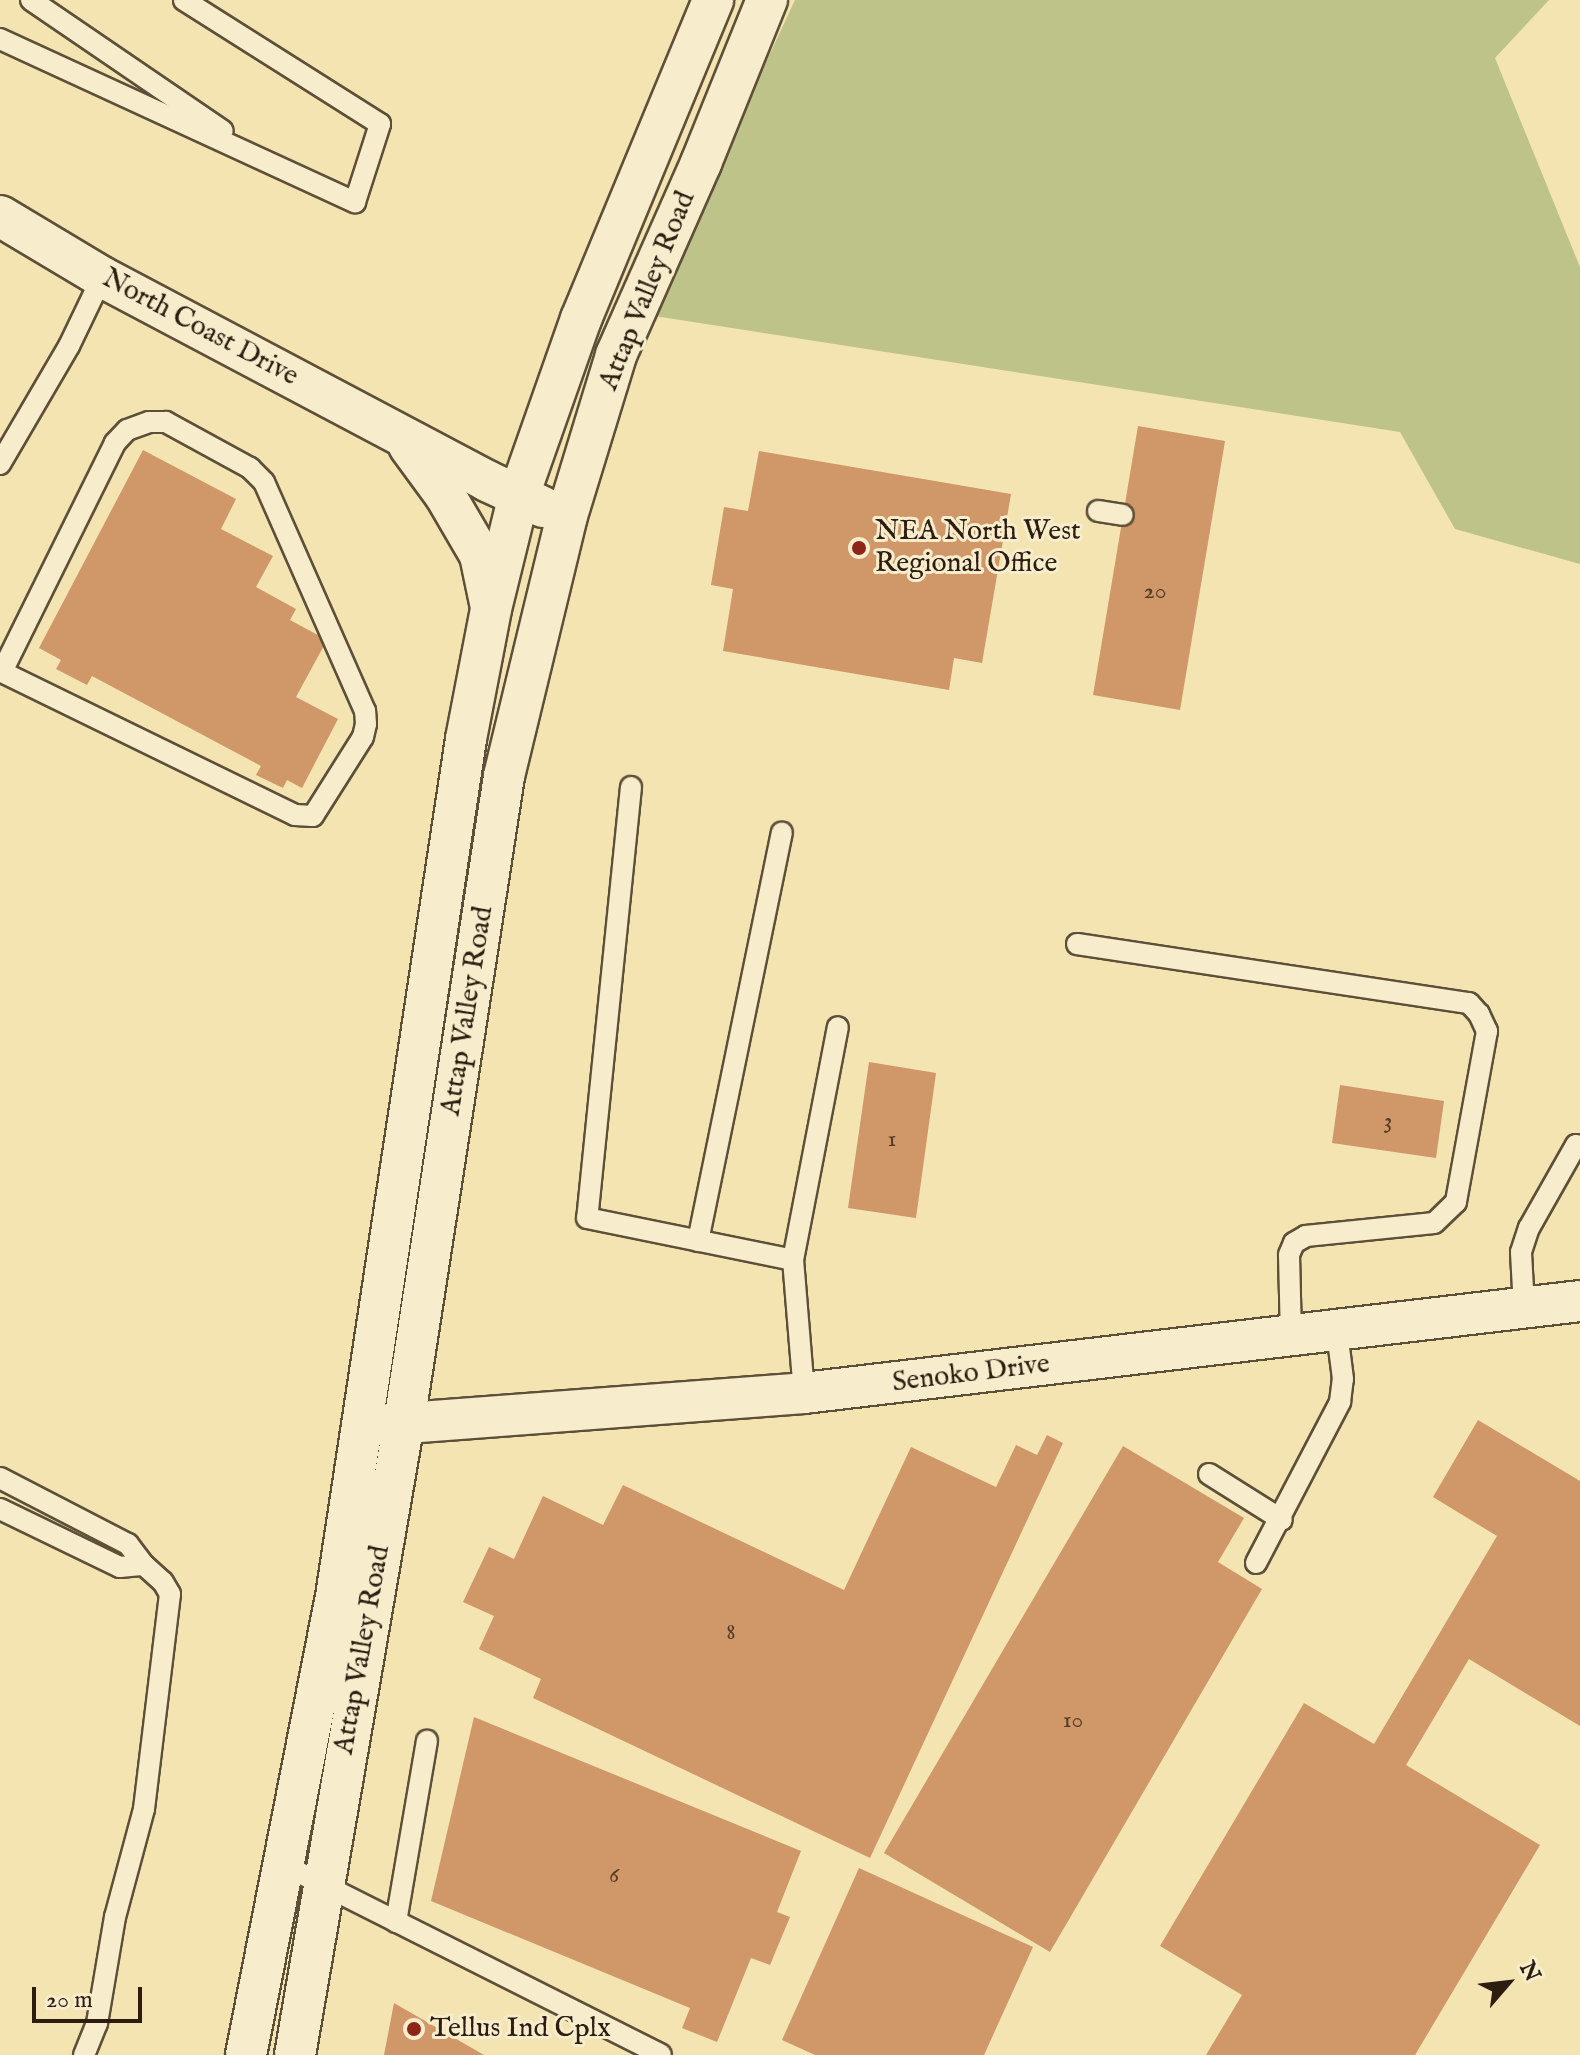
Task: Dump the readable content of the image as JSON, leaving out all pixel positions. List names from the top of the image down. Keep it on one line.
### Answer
{"streets":{"street":["Attap Valley Road","North Coast Drive","Senoko Drive"]},"crossings":[["Attap Valley Road","North Coast Drive"],["Attap Valley Road","Senoko Drive"]],"places":["NEA North West Regional Office","Tellus Ind Cplx"],"house_numbers":["20","3","1","8","10","6"],"scale_bar":"20 m","north":"top right"}
